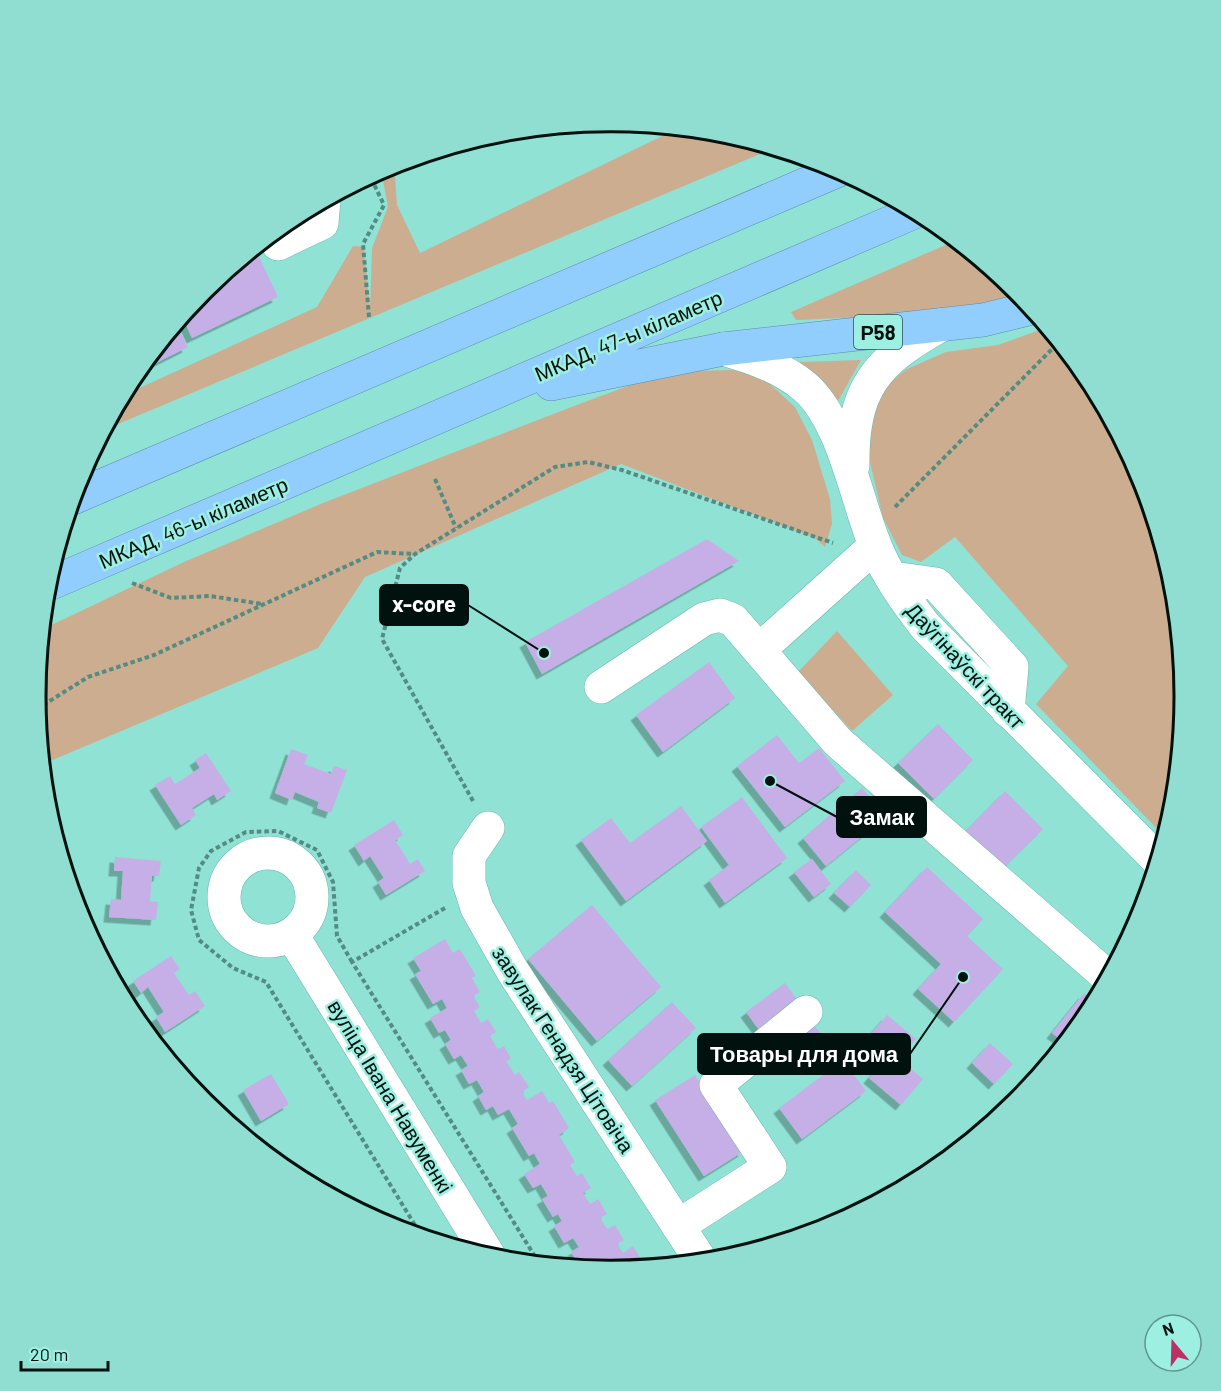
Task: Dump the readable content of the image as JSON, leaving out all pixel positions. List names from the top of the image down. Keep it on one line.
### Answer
{"streets":{"highway":["Р58","МКАД, 47-ы кіламетр","МКАД, 46-ы кіламетр"],"street":["Даўгінаўскі тракт","завулак Генадзя Цітовіча","вуліца Івана Навуменкі"]},"crossings":[["Р58","МКАД, 47-ы кіламетр"],["Р58","Даўгінаўскі тракт"],["МКАД, 47-ы кіламетр","МКАД, 46-ы кіламетр"]],"places":["x-core","Замак","Товары для дома"],"scale_bar":"20 m","north":"top"}
